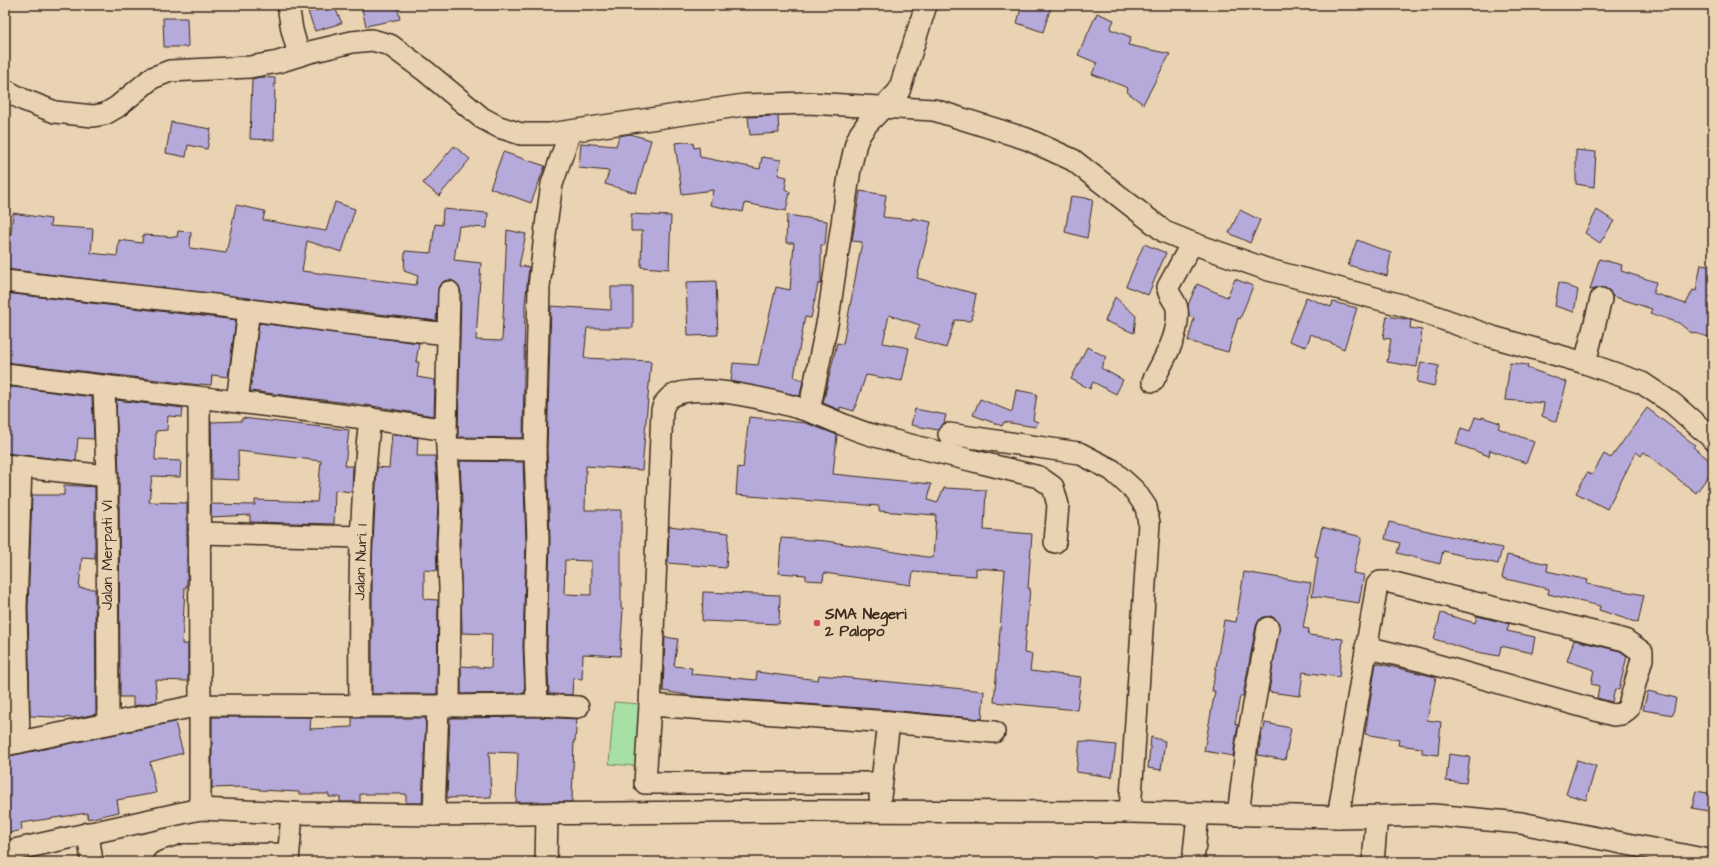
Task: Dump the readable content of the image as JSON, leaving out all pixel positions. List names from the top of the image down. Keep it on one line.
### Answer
{"streets":{"street":["Jalan Merpati VI","Jalan Nuri. I"]},"places":["SMA Negeri 2 Palopo"]}
